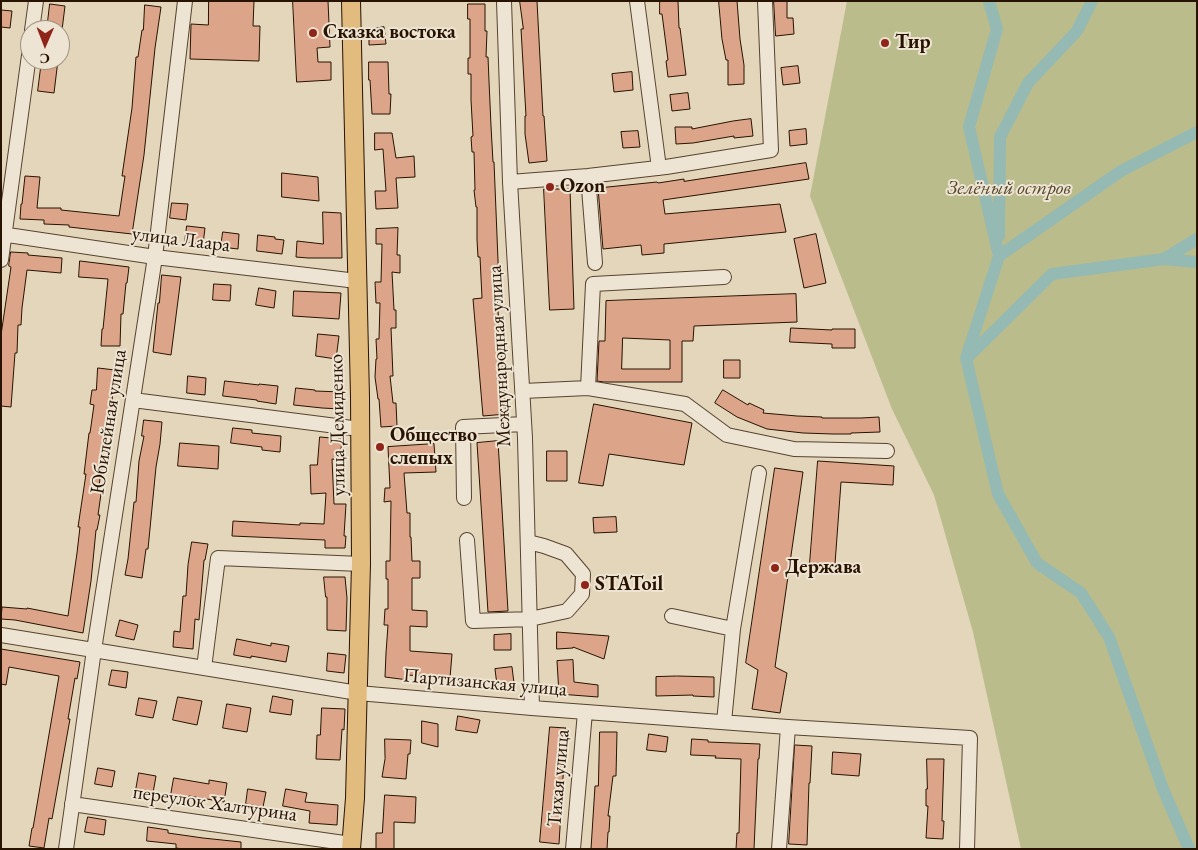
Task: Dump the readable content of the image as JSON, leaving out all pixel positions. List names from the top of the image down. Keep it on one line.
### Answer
{"streets":{"main road":["улица Демиденко"],"street":["улица Лаара","Международная улица","Юбилейная улица","Партизанская улица","Тихая улица","переулок Халтурина"]},"crossings":[["улица Лаара","Юбилейная улица"],["улица Лаара","улица Демиденко"],["Международная улица","Партизанская улица"],["Юбилейная улица","Партизанская улица"],["Юбилейная улица","переулок Халтурина"],["улица Демиденко","Партизанская улица"],["улица Демиденко","переулок Халтурина"],["Партизанская улица","Тихая улица"]],"parks":["Зелёный остров"],"places":["Сказка востока","Тир","Ozon","Общество слепых","Держава","STAToil"],"north":"bottom"}
